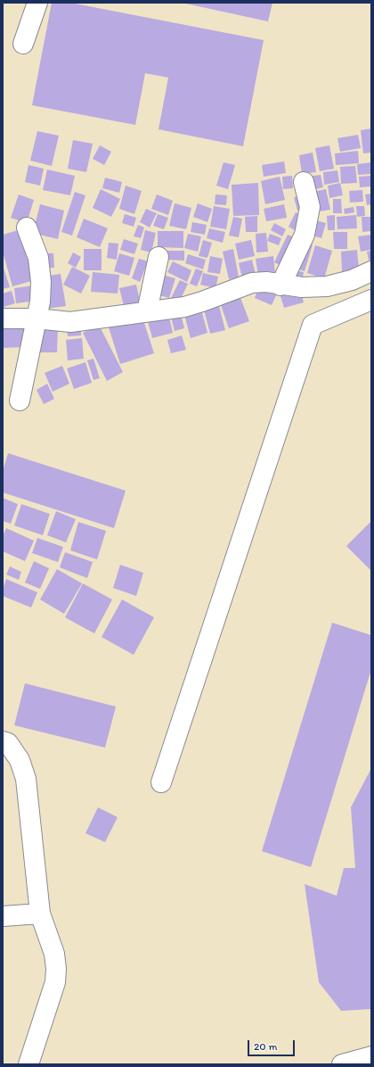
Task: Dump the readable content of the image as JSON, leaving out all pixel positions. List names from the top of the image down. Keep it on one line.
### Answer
{"scale_bar":"20 m"}
